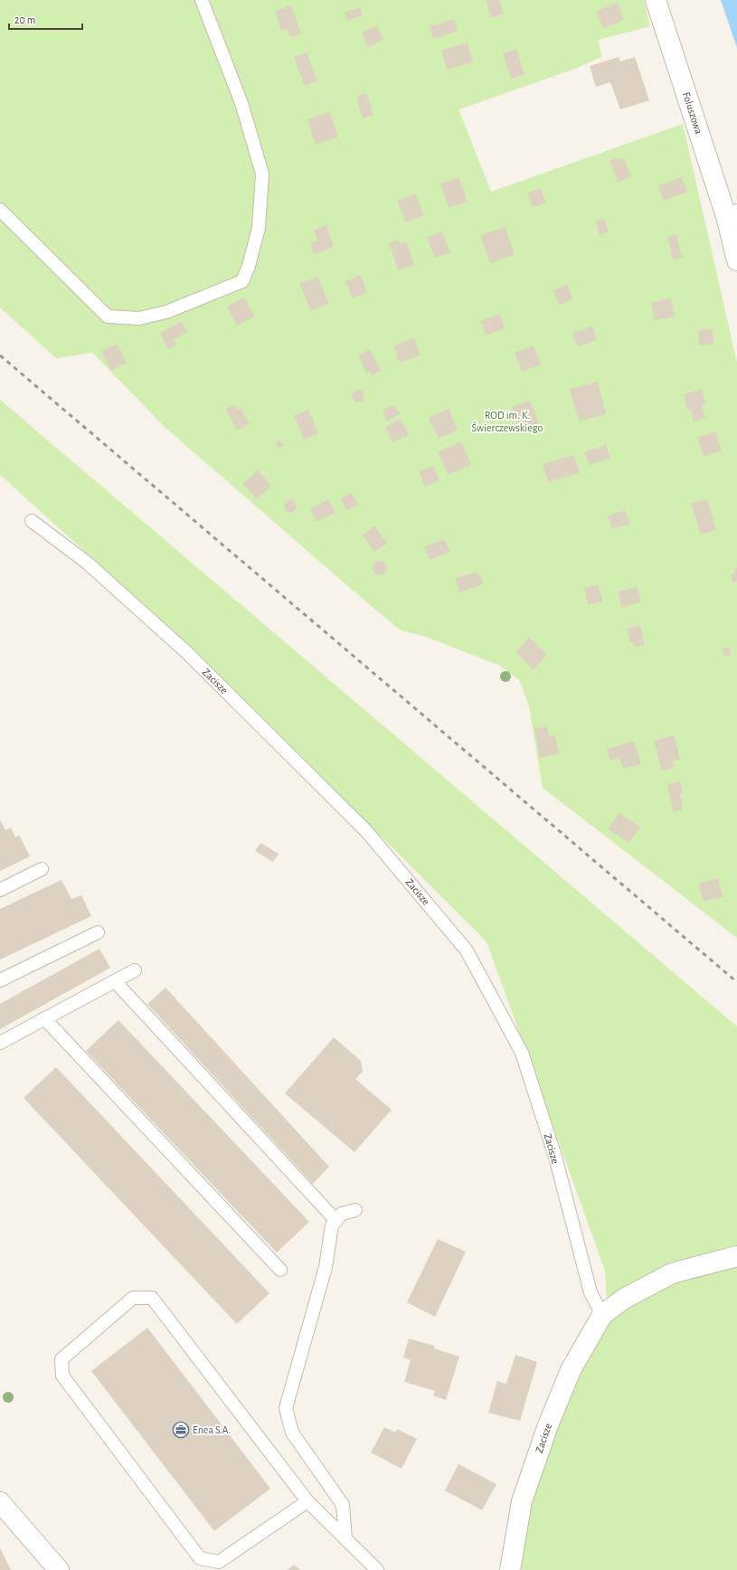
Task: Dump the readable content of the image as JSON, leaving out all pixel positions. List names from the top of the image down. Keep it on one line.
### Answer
{"streets":{"street":["Foluszowa","Zacisze"]},"parks":["ROD im. K. Świerczewskiego"],"places":{"office":["Enea S.A."]},"scale_bar":"20 m"}
